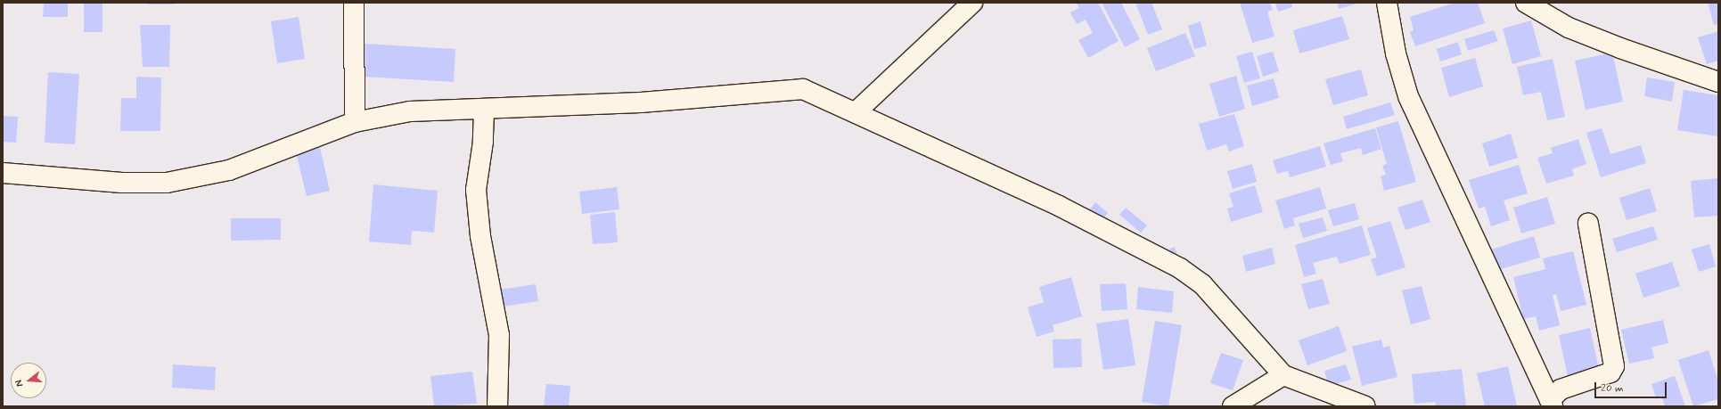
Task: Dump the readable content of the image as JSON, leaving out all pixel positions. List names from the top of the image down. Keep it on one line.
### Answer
{"scale_bar":"20 m","north":"left"}
